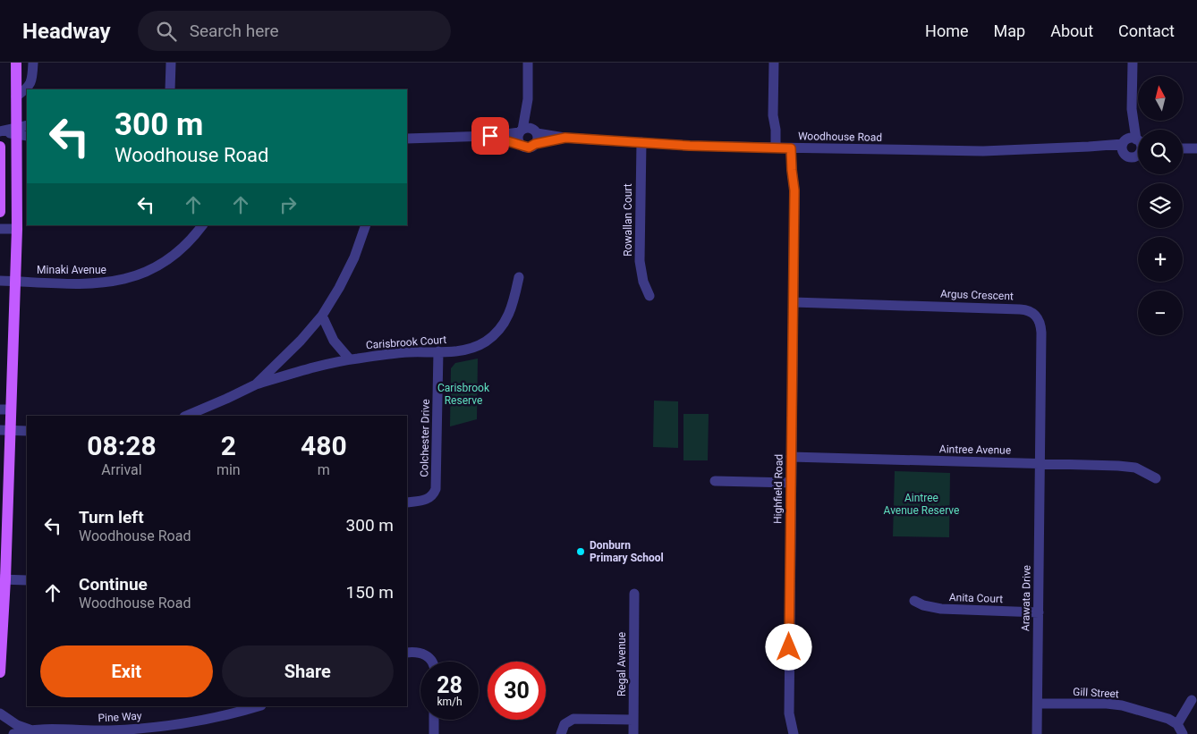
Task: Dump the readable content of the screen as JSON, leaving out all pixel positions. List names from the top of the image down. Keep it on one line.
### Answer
{"streets":{"street":["Woodhouse Road","Rowallan Court","Minaki Avenue","Argus Crescent","Carisbrook Court","Colchester Drive","Aintree Avenue","Highfield Road","Anita Court","Arawata Drive","Regal Avenue","Gill Street","Pine Way"]},"crossings":[["Woodhouse Road","Rowallan Court"],["Woodhouse Road","Highfield Road"],["Argus Crescent","Aintree Avenue"],["Argus Crescent","Highfield Road"],["Argus Crescent","Arawata Drive"],["Carisbrook Court","Colchester Drive"],["Aintree Avenue","Highfield Road"],["Aintree Avenue","Arawata Drive"],["Anita Court","Arawata Drive"],["Arawata Drive","Gill Street"]],"parks":["Carisbrook Reserve","Aintree Avenue Reserve"],"places":["Donburn Primary School"],"north":"top","page":{"header":"Headway","search":"Search here","nav":["Home","Map","About","Contact"],"map_buttons":["+","−"],"turn":["300 m","Woodhouse Road"],"eta":["08:28","Arrival","2","min","480","m"],"list":[{"name":"Turn left","note":"Woodhouse Road","value":"300 m"},{"name":"Continue","note":"Woodhouse Road","value":"150 m"}],"buttons":["Exit","Share"],"speed":"28 km/h","limit":"30"}}
